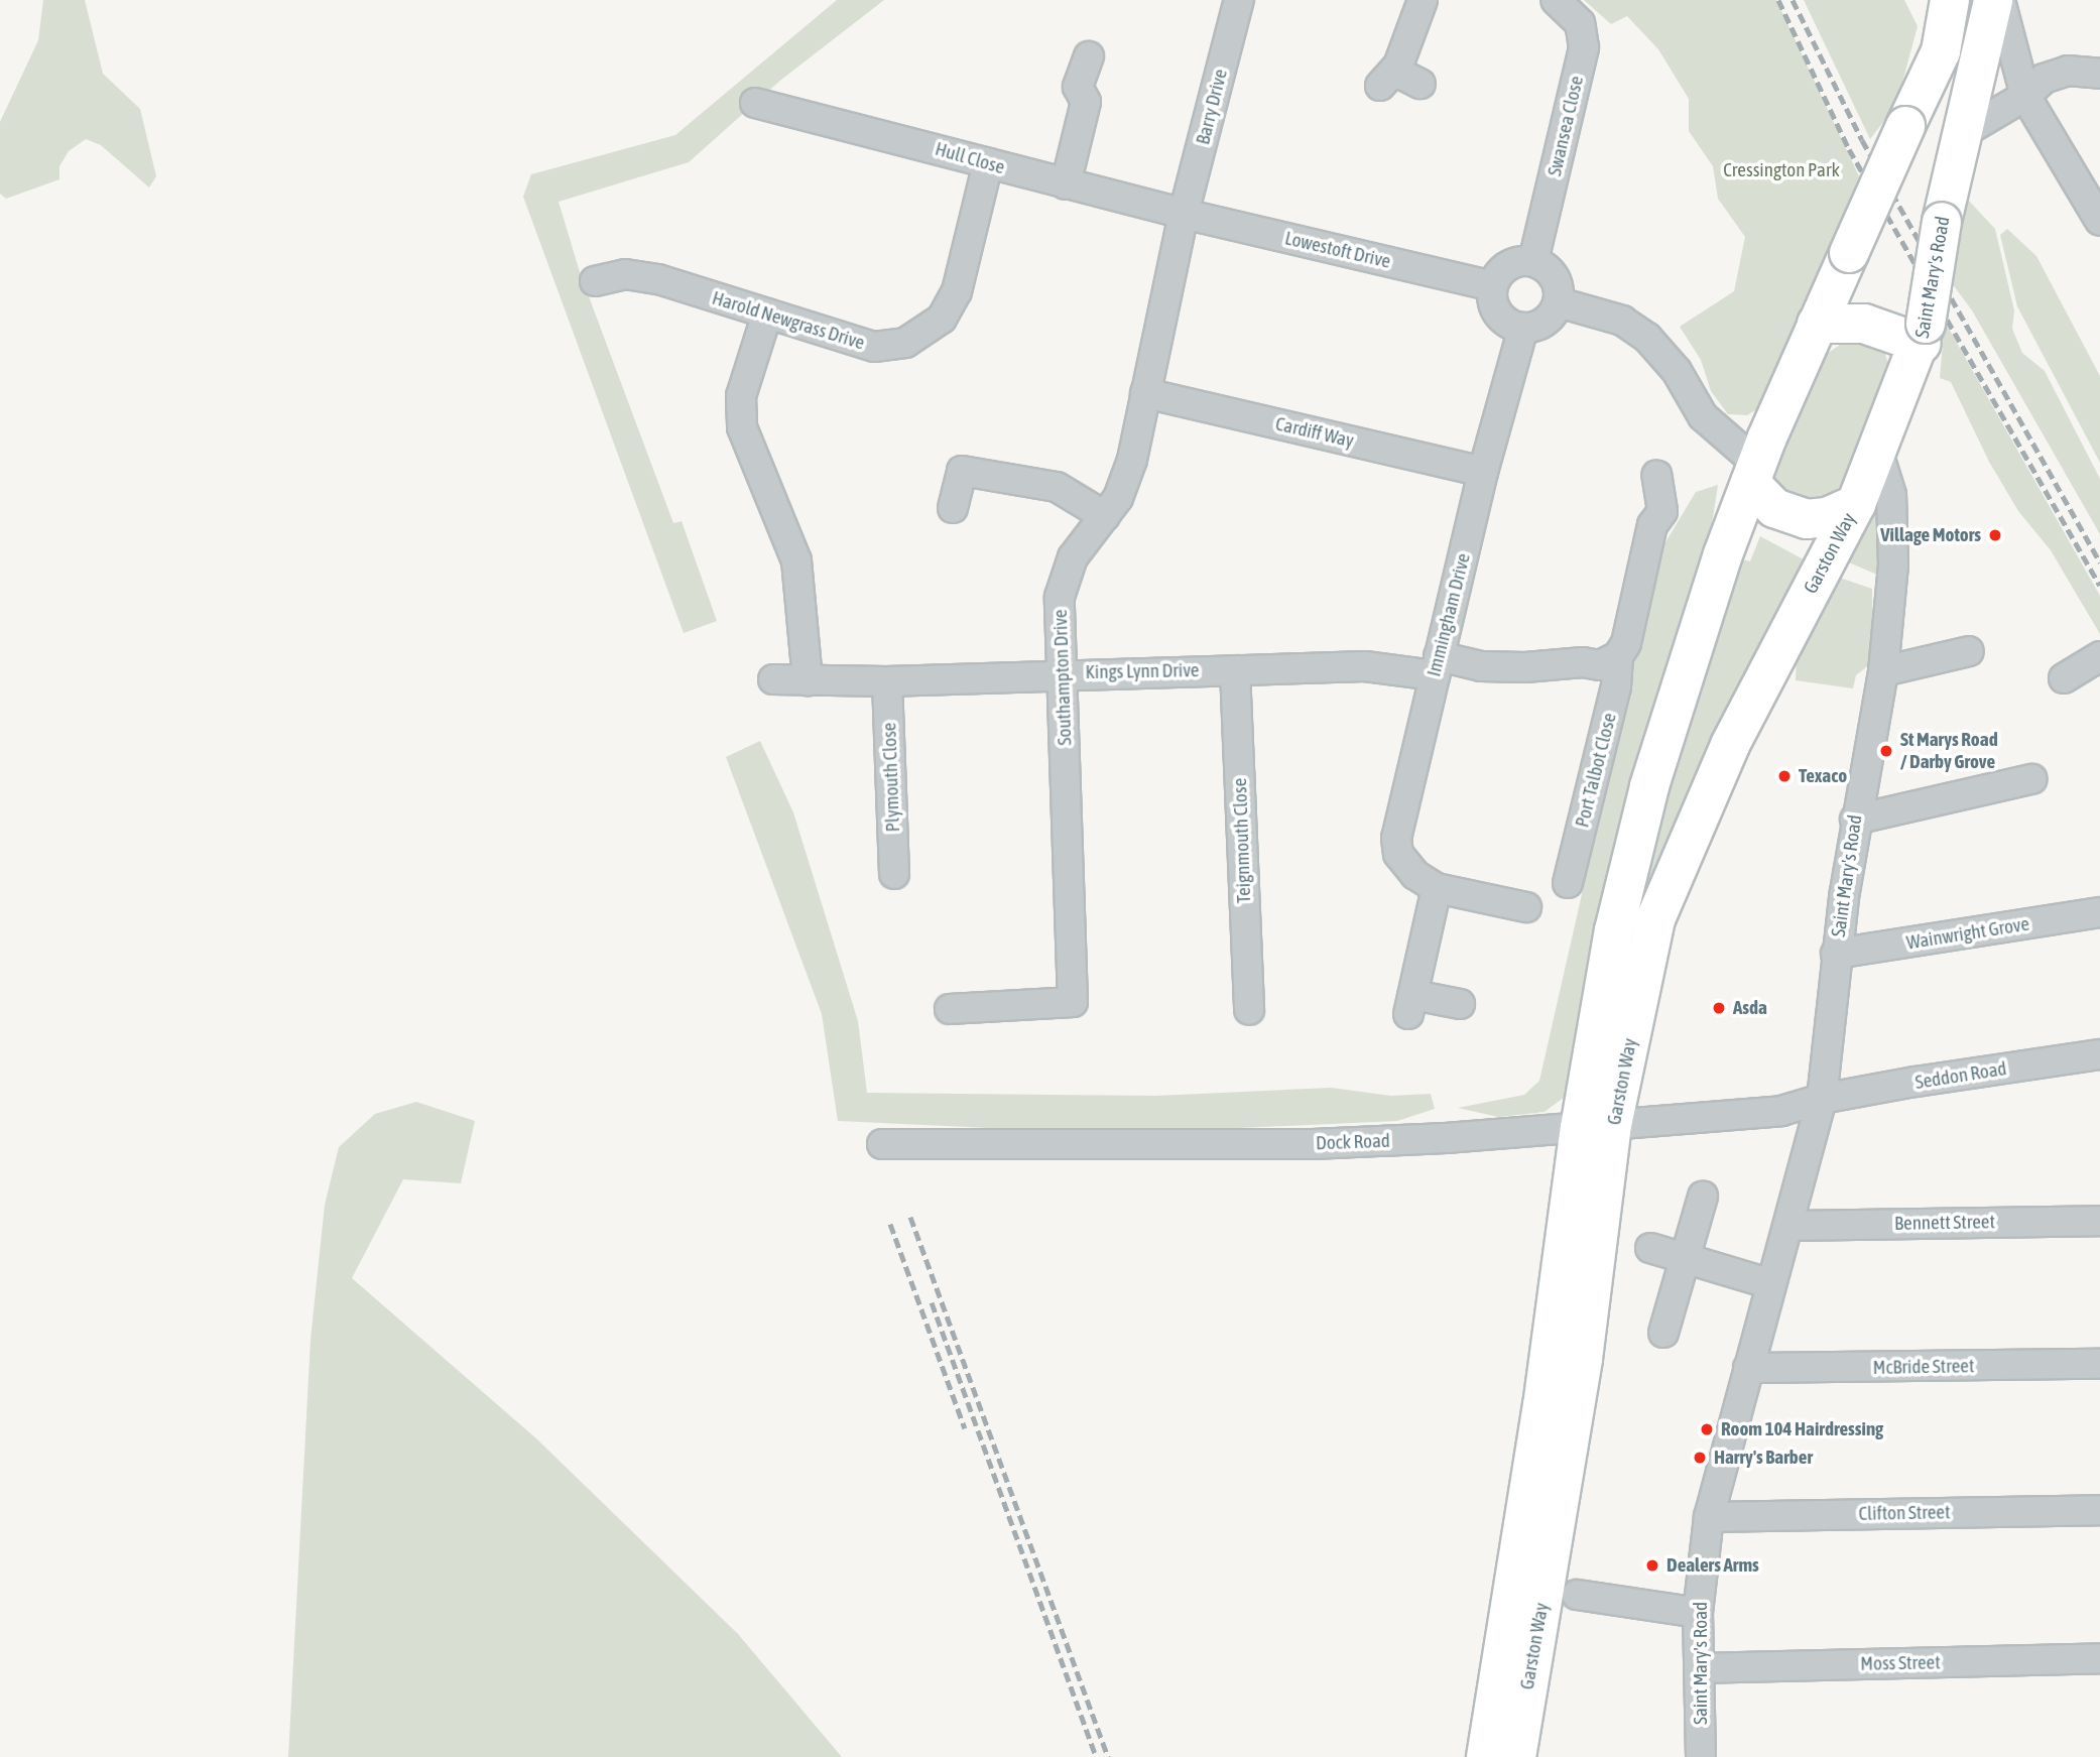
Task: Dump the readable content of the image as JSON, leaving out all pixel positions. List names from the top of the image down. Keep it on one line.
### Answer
{"streets":{"highway":["Saint Mary's Road","Garston Way"],"street":["Barry Drive","Swansea Close","Hull Close","Lowestoft Drive","Harold Newgrass Drive","Cardiff Way","Immingham Drive","Kings Lynn Drive","Southampton Drive","Port Talbot Close","Plymouth Close","Teignmouth Close","Wainwright Grove","Seddon Road","Dock Road","Bennett Street","McBride Street","Clifton Street","Moss Street"]},"crossings":[["Barry Drive","Hull Close"],["Barry Drive","Lowestoft Drive"],["Barry Drive","Southampton Drive"],["Swansea Close","Lowestoft Drive"],["Swansea Close","Immingham Drive"],["Hull Close","Lowestoft Drive"],["Hull Close","Harold Newgrass Drive"],["Hull Close","Southampton Drive"],["Lowestoft Drive","Immingham Drive"],["Lowestoft Drive","Southampton Drive"],["Saint Mary's Road","Garston Way"],["Saint Mary's Road","Wainwright Grove"],["Saint Mary's Road","Seddon Road"],["Saint Mary's Road","Dock Road"],["Saint Mary's Road","Bennett Street"],["Saint Mary's Road","McBride Street"],["Saint Mary's Road","Clifton Street"],["Saint Mary's Road","Moss Street"],["Cardiff Way","Immingham Drive"],["Cardiff Way","Southampton Drive"],["Garston Way","Dock Road"],["Immingham Drive","Kings Lynn Drive"],["Kings Lynn Drive","Southampton Drive"],["Kings Lynn Drive","Plymouth Close"],["Kings Lynn Drive","Teignmouth Close"],["Seddon Road","Dock Road"]],"parks":["Cressington Park"],"places":["Village Motors","St Marys Road / Darby Grove","Texaco","Asda","Room 104 Hairdressing","Harry's Barber","Dealers Arms"]}
